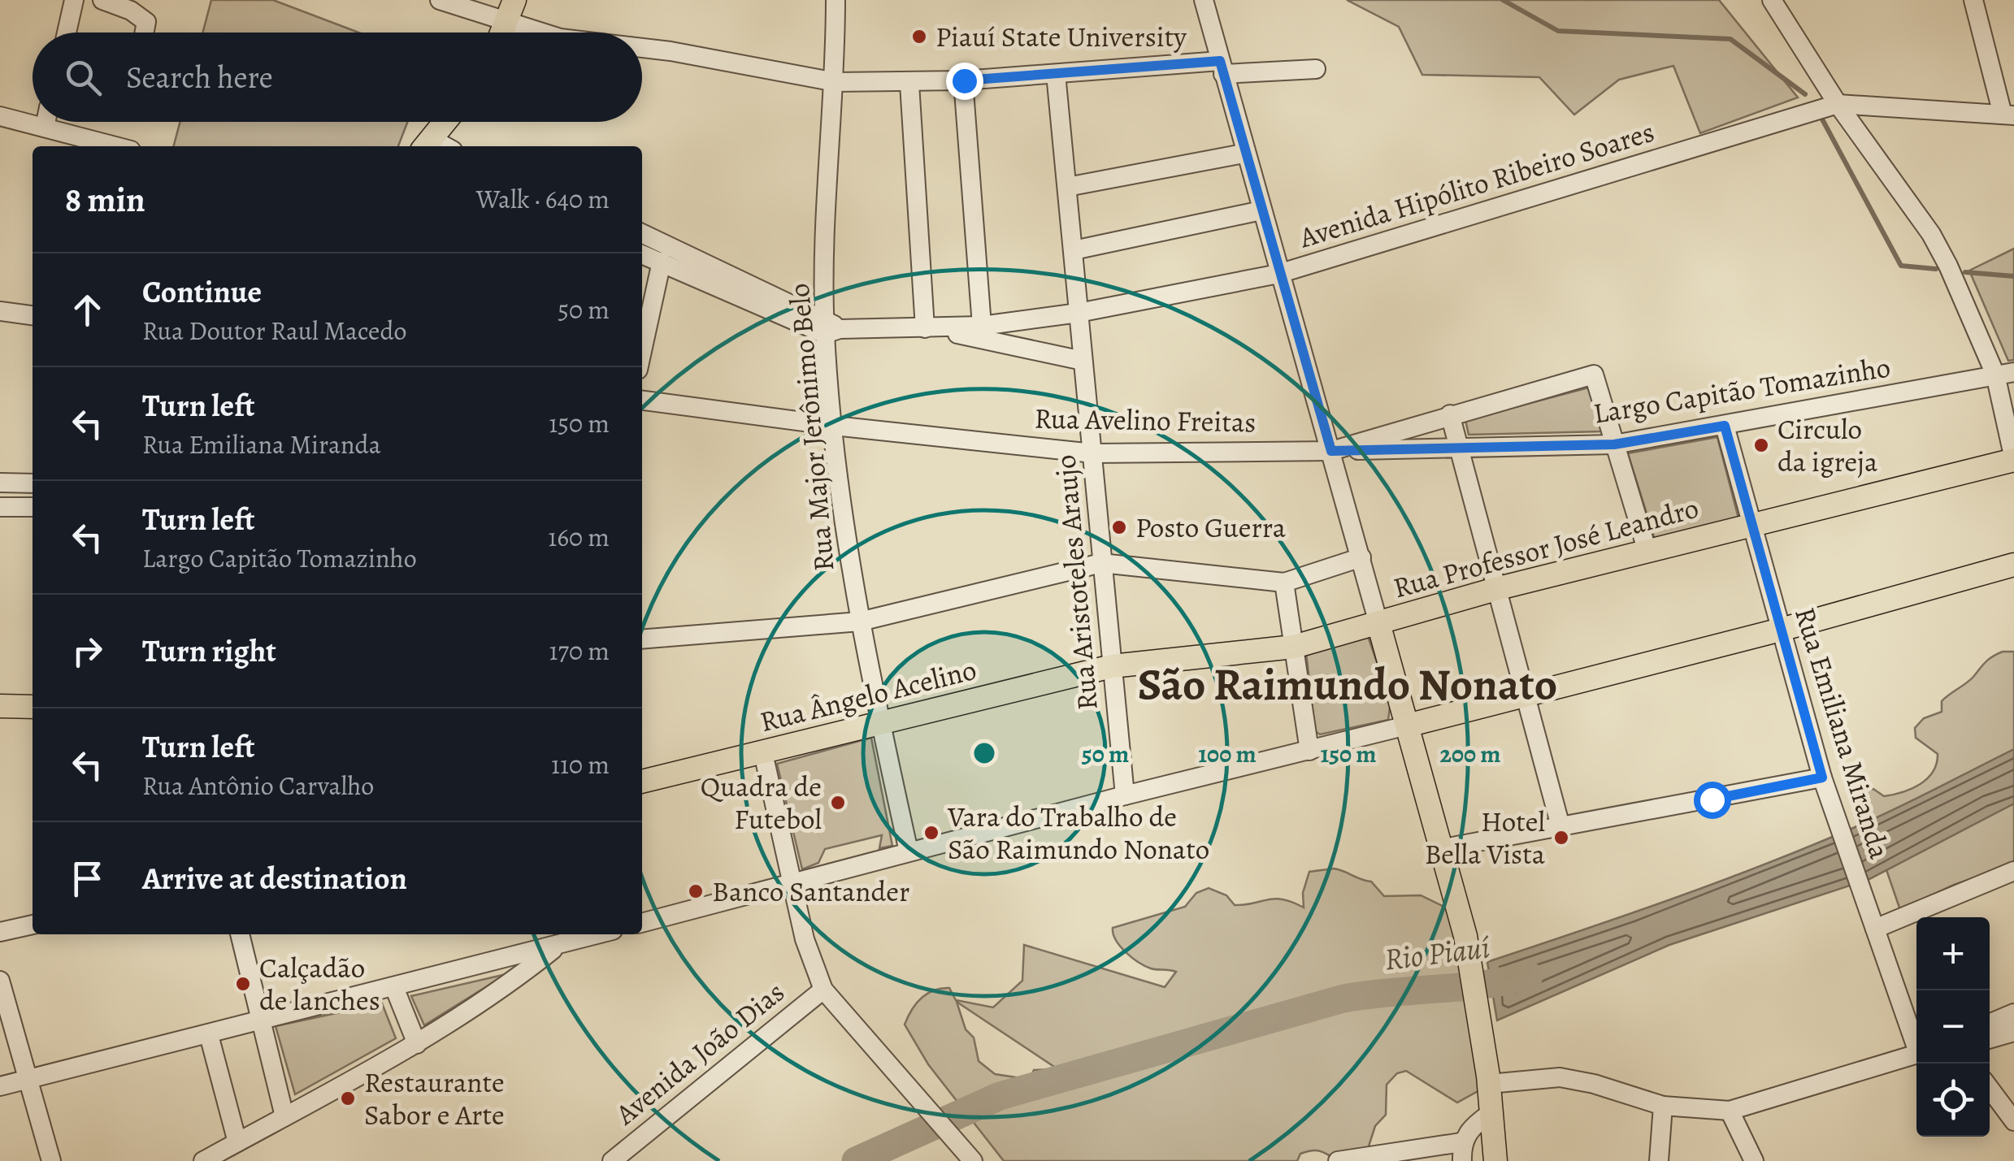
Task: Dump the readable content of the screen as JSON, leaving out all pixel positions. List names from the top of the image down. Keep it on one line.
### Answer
{"streets":{"main road":["Rua Professor José Leandro","Rua Ângelo Acelino"],"street":["Avenida Hipólito Ribeiro Soares","Largo Capitão Tomazinho","Rua Avelino Freitas","Rua Major Jerônimo Belo","Rua Aristoteles Araujo","Rua Emiliana Miranda","Avenida João Dias"]},"crossings":[["Avenida Hipólito Ribeiro Soares","Rua Major Jerônimo Belo"],["Avenida Hipólito Ribeiro Soares","Rua Aristoteles Araujo"],["Largo Capitão Tomazinho","Rua Avelino Freitas"],["Largo Capitão Tomazinho","Rua Emiliana Miranda"],["Rua Avelino Freitas","Rua Major Jerônimo Belo"],["Rua Avelino Freitas","Rua Aristoteles Araujo"],["Rua Major Jerônimo Belo","Rua Ângelo Acelino"],["Rua Professor José Leandro","Rua Ângelo Acelino"],["Rua Professor José Leandro","Rua Emiliana Miranda"],["Rua Aristoteles Araujo","Rua Ângelo Acelino"]],"districts":["São Raimundo Nonato"],"water":["Rio Piauí"],"places":["Piauí State University","Circulo da igreja","Posto Guerra","Quadra de Futebol","Vara do Trabalho de São Raimundo Nonato","Hotel Bella Vista","Banco Santander","Calçadão de lanches","Restaurante Sabor e Arte"],"page":{"search":"Search here","heading":["8 min","Walk · 640 m"],"list":[["Continue","Rua Doutor Raul Macedo","50 m"],["Turn left","Rua Emiliana Miranda","150 m"],["Turn left","Largo Capitão Tomazinho","160 m"],["Turn right","170 m"],["Turn left","Rua Antônio Carvalho","110 m"],"Arrive at destination"],"map_buttons":["+","−"]},"rings":["50 m","100 m","150 m","200 m"]}
